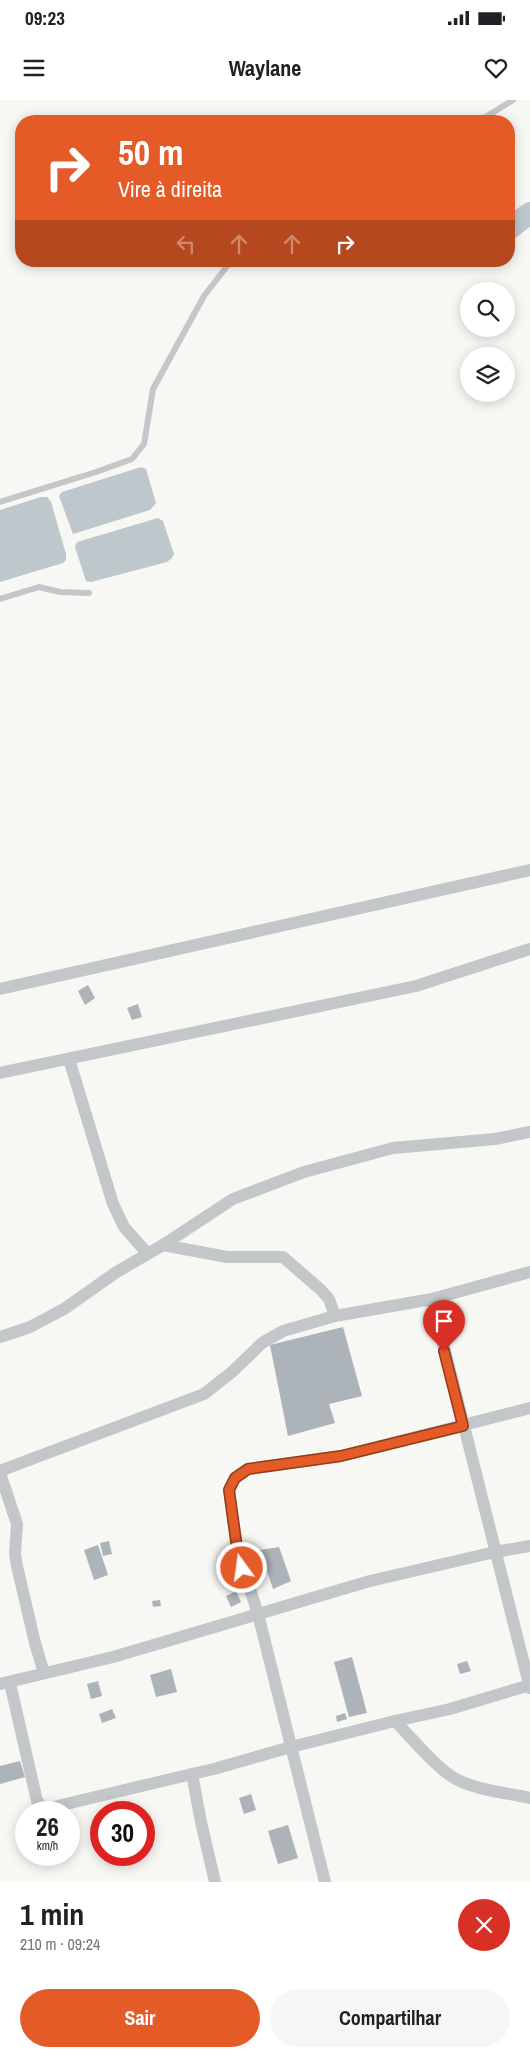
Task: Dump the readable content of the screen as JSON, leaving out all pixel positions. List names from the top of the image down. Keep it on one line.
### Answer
{"page":{"status":"09:23","header":"Waylane","turn":["50 m","Vire à direita"],"speed":"26 km/h","limit":"30","heading":["1 min","210 m · 09:24"],"buttons":["Sair","Compartilhar"]}}
